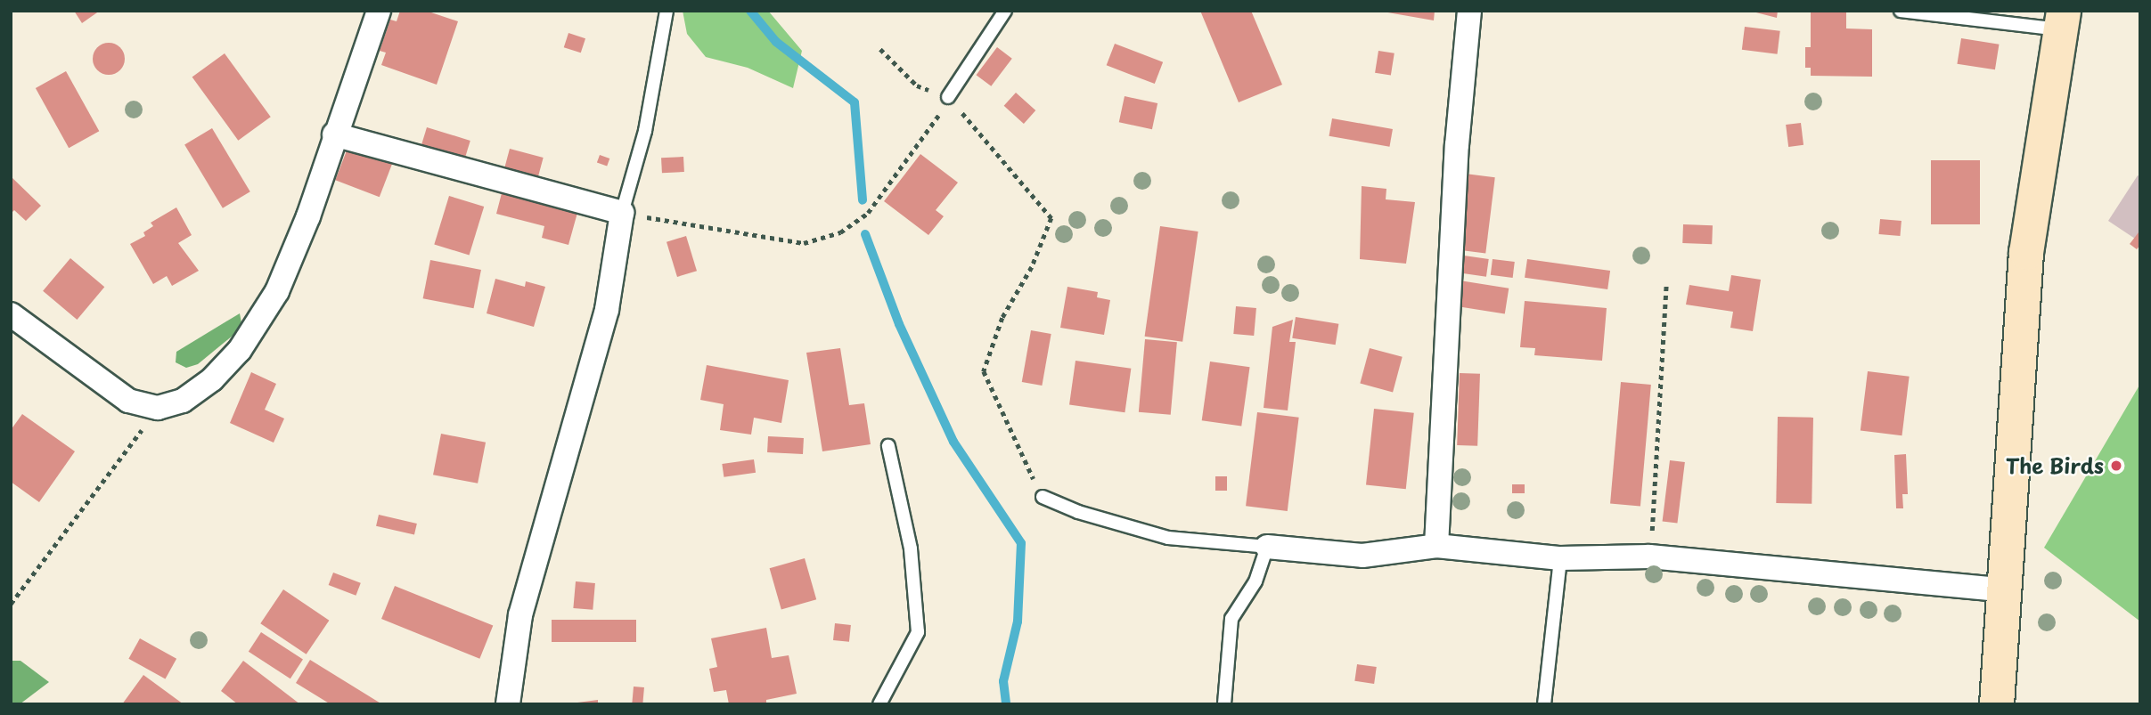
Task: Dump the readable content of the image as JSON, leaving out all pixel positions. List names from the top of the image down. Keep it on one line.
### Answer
{"places":["The Birds"]}
